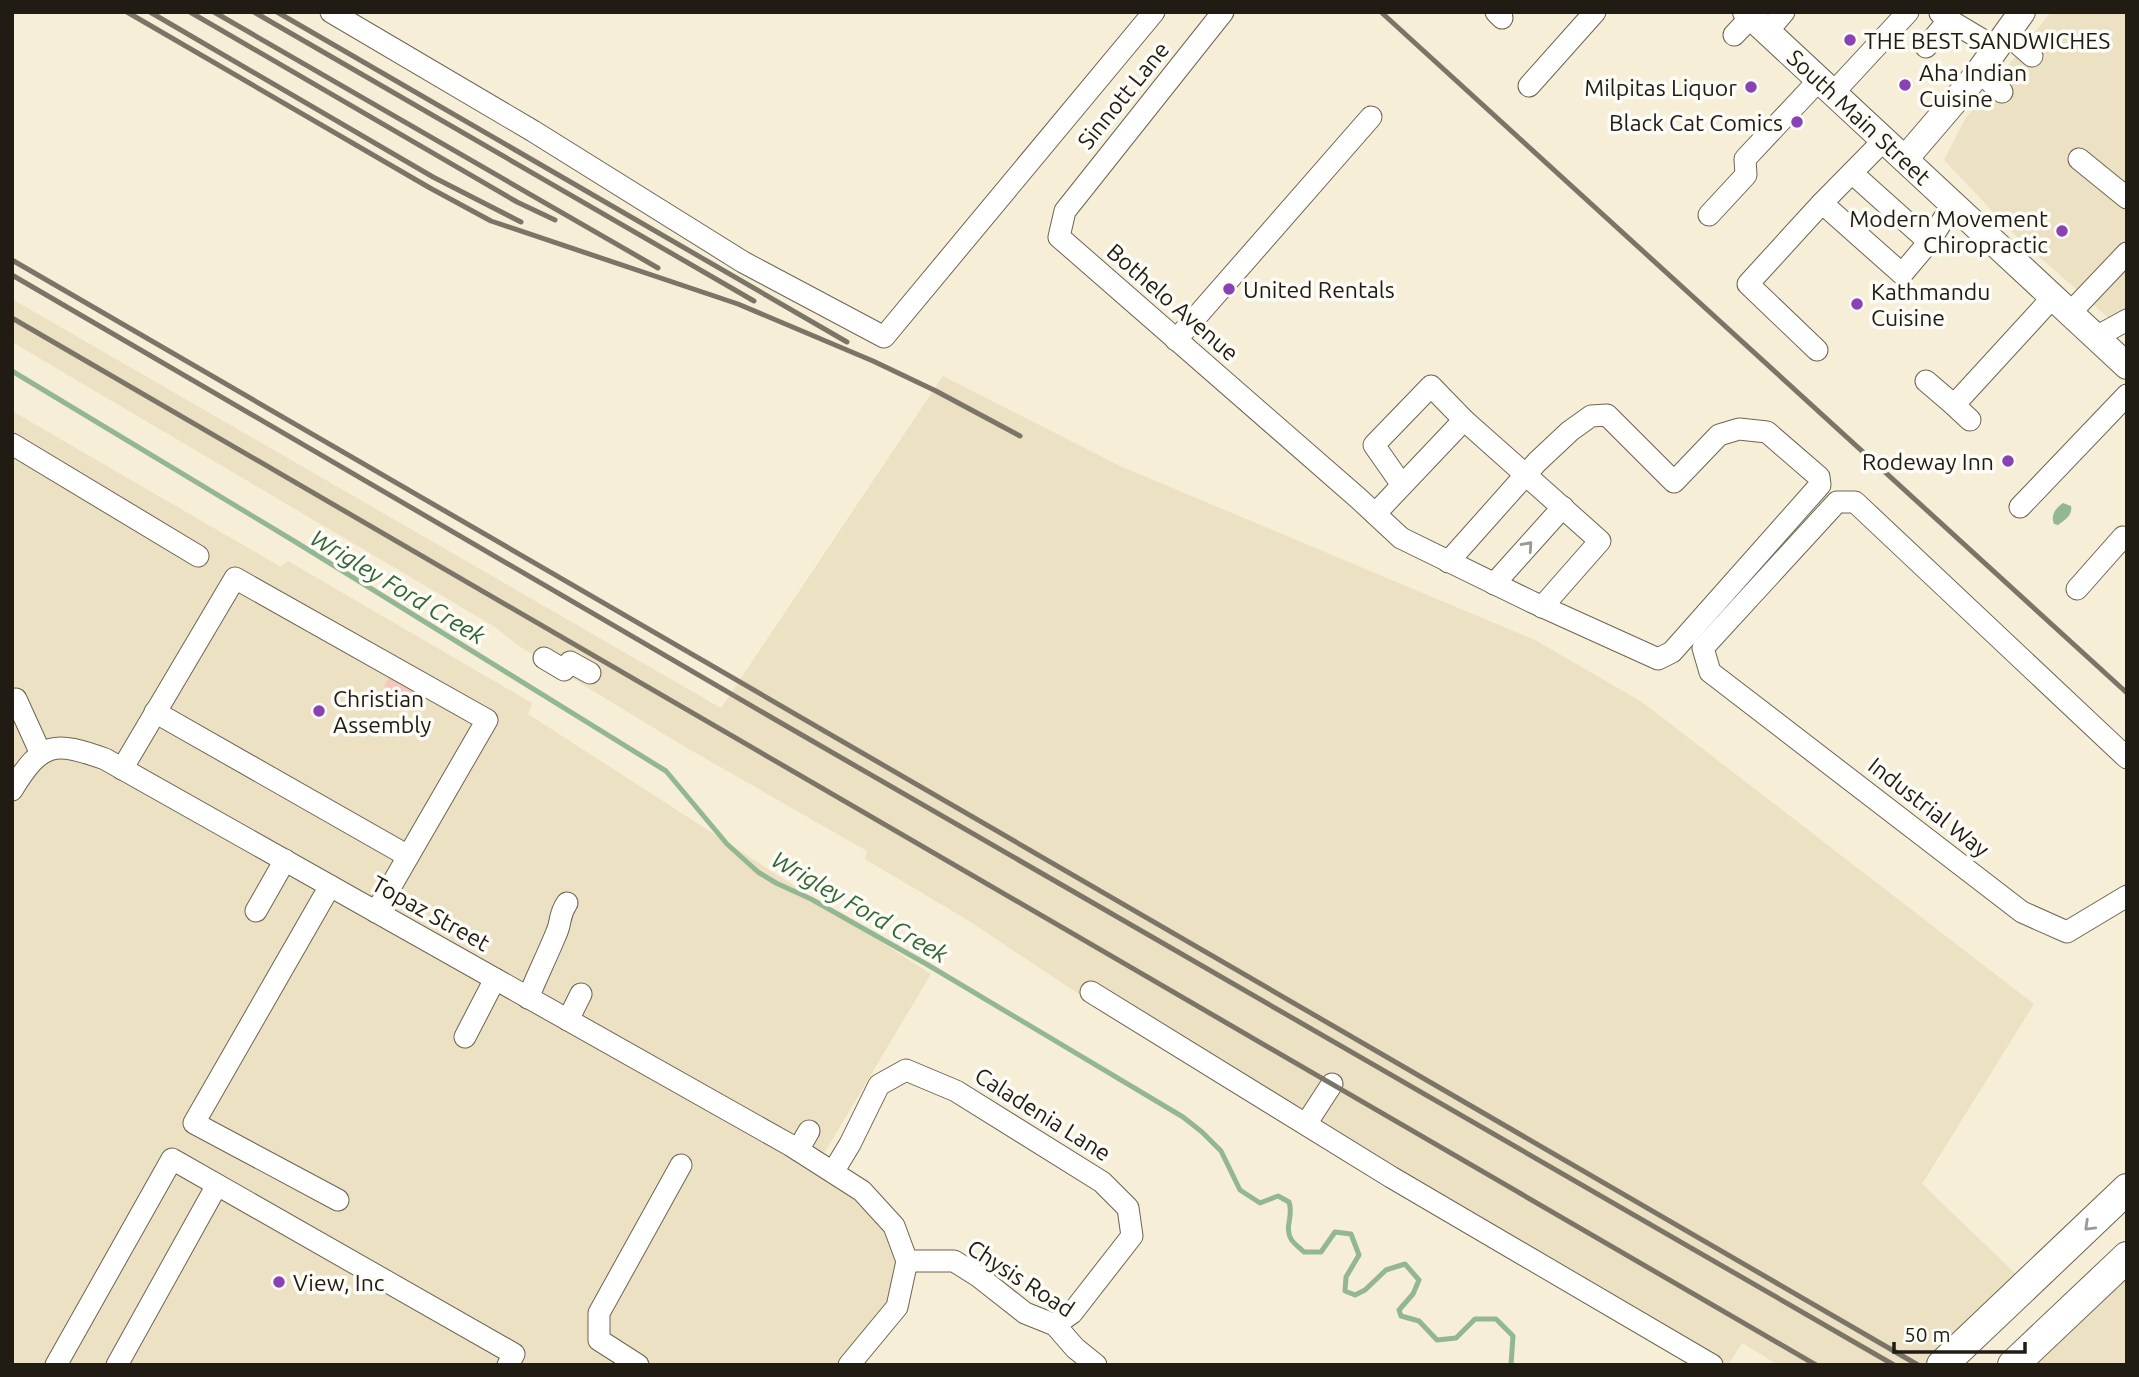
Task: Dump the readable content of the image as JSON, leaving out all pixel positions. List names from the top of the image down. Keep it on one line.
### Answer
{"streets":{"main road":["South Main Street"],"street":["Sinnott Lane","Bothelo Avenue","Industrial Way","Topaz Street","Caladenia Lane","Chysis Road"]},"crossings":[["Sinnott Lane","Bothelo Avenue"],["Topaz Street","Caladenia Lane"],["Topaz Street","Chysis Road"],["Caladenia Lane","Chysis Road"]],"water":["Wrigley Ford Creek"],"places":["THE BEST SANDWICHES","Aha Indian Cuisine","Milpitas Liquor","Black Cat Comics","Modern Movement Chiropractic","United Rentals","Kathmandu Cuisine","Rodeway Inn","Christian Assembly","View, Inc"],"scale_bar":"50 m"}
